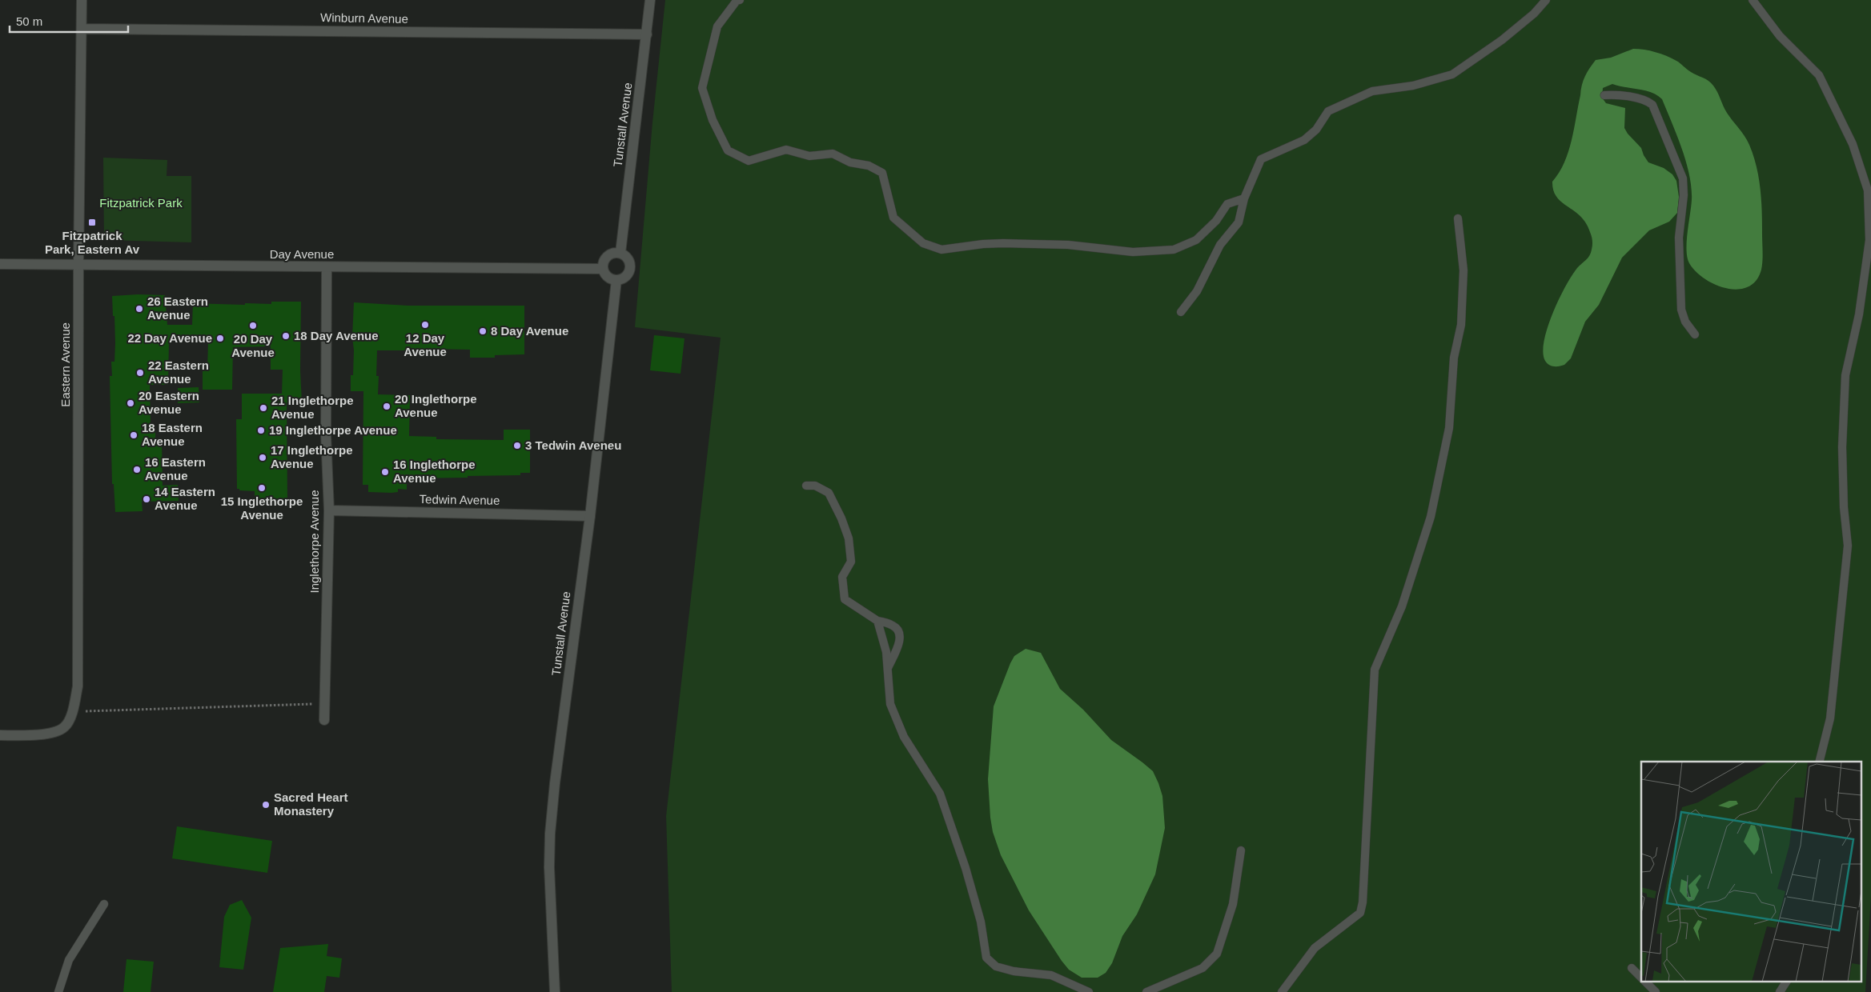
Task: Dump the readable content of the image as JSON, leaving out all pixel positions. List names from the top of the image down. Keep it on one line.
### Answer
{"streets":{"street":["Winburn Avenue","Tunstall Avenue","Day Avenue","Eastern Avenue","Tedwin Avenue","Inglethorpe Avenue"]},"crossings":[["Winburn Avenue","Tunstall Avenue"],["Winburn Avenue","Eastern Avenue"],["Tunstall Avenue","Day Avenue"],["Tunstall Avenue","Tedwin Avenue"],["Day Avenue","Eastern Avenue"],["Day Avenue","Inglethorpe Avenue"],["Tedwin Avenue","Inglethorpe Avenue"]],"parks":["Fitzpatrick Park"],"places":{"transit":["Fitzpatrick Park, Eastern Av"],"other":["26 Eastern Avenue","12 Day Avenue","20 Day Avenue","8 Day Avenue","18 Day Avenue","22 Day Avenue","22 Eastern Avenue","20 Eastern Avenue","20 Inglethorpe Avenue","21 Inglethorpe Avenue","19 Inglethorpe Avenue","18 Eastern Avenue","3 Tedwin Aveneu","17 Inglethorpe Avenue","16 Eastern Avenue","16 Inglethorpe Avenue","15 Inglethorpe Avenue","14 Eastern Avenue","Sacred Heart Monastery"]},"scale_bar":"50 m"}
